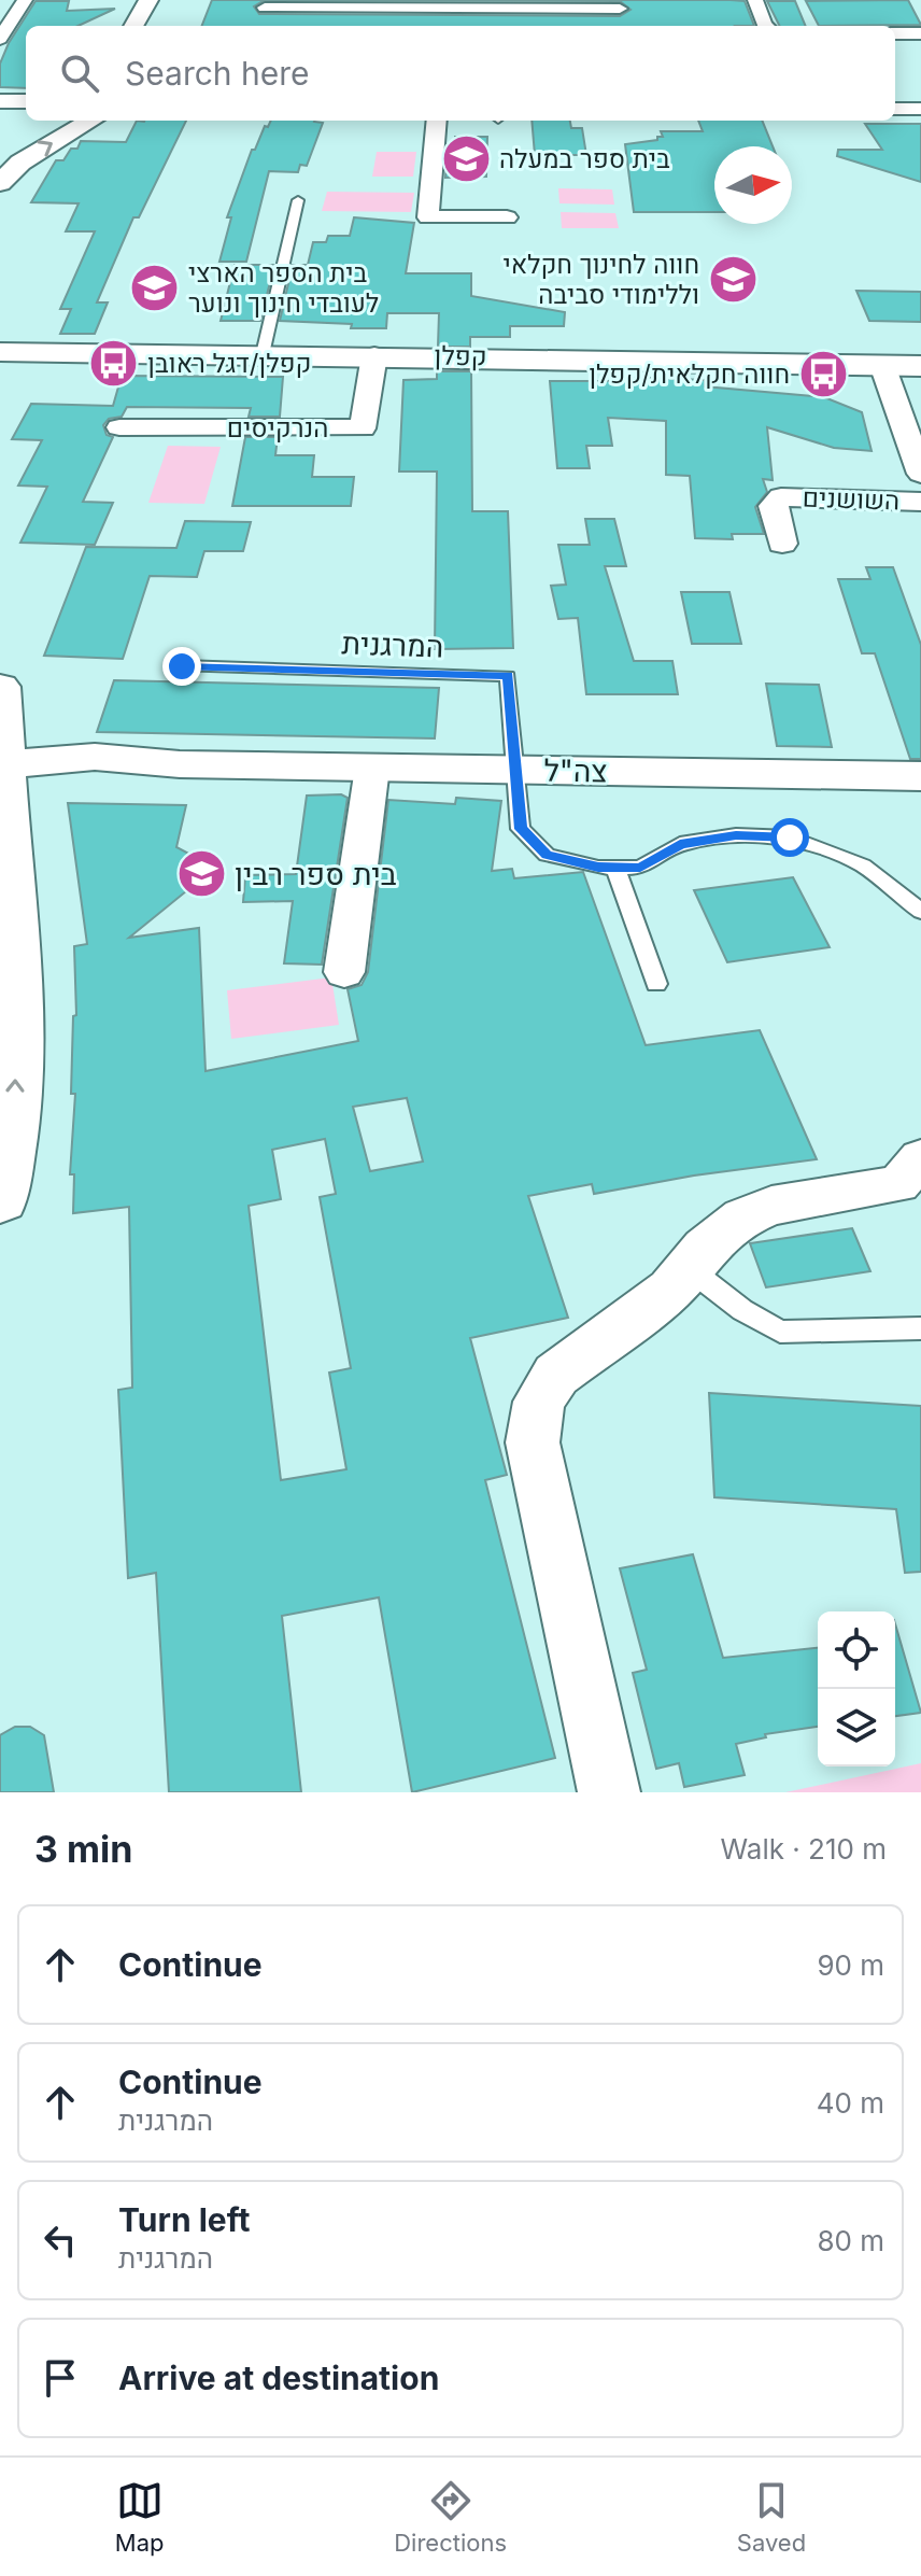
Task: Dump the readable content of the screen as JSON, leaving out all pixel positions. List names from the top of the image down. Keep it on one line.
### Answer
{"streets":{"street":["קפלן","הנרקיסים","השושנים","צה\"ל"],"lane":["המרגנית"]},"crossings":[["קפלן","הנרקיסים"],["קפלן","השושנים"],["המרגנית","צה\"ל"]],"places":{"school or university":["בית ספר במעלה","חווה לחינוך חקלאי וללימודי סביבה","בית הספר הארצי לעובדי חינוך ונוער","בית ספר רבין"],"bus stop":["קפלן/דגל ראובן","חווה חקלאית/קפלן"]},"north":"right","page":{"search":"Search here","heading":["3 min","Walk · 210 m"],"list":[["Continue","90 m"],["Continue","המרגנית","40 m"],["Turn left","המרגנית","80 m"],"Arrive at destination"],"nav":["Map","Directions","Saved"]}}
